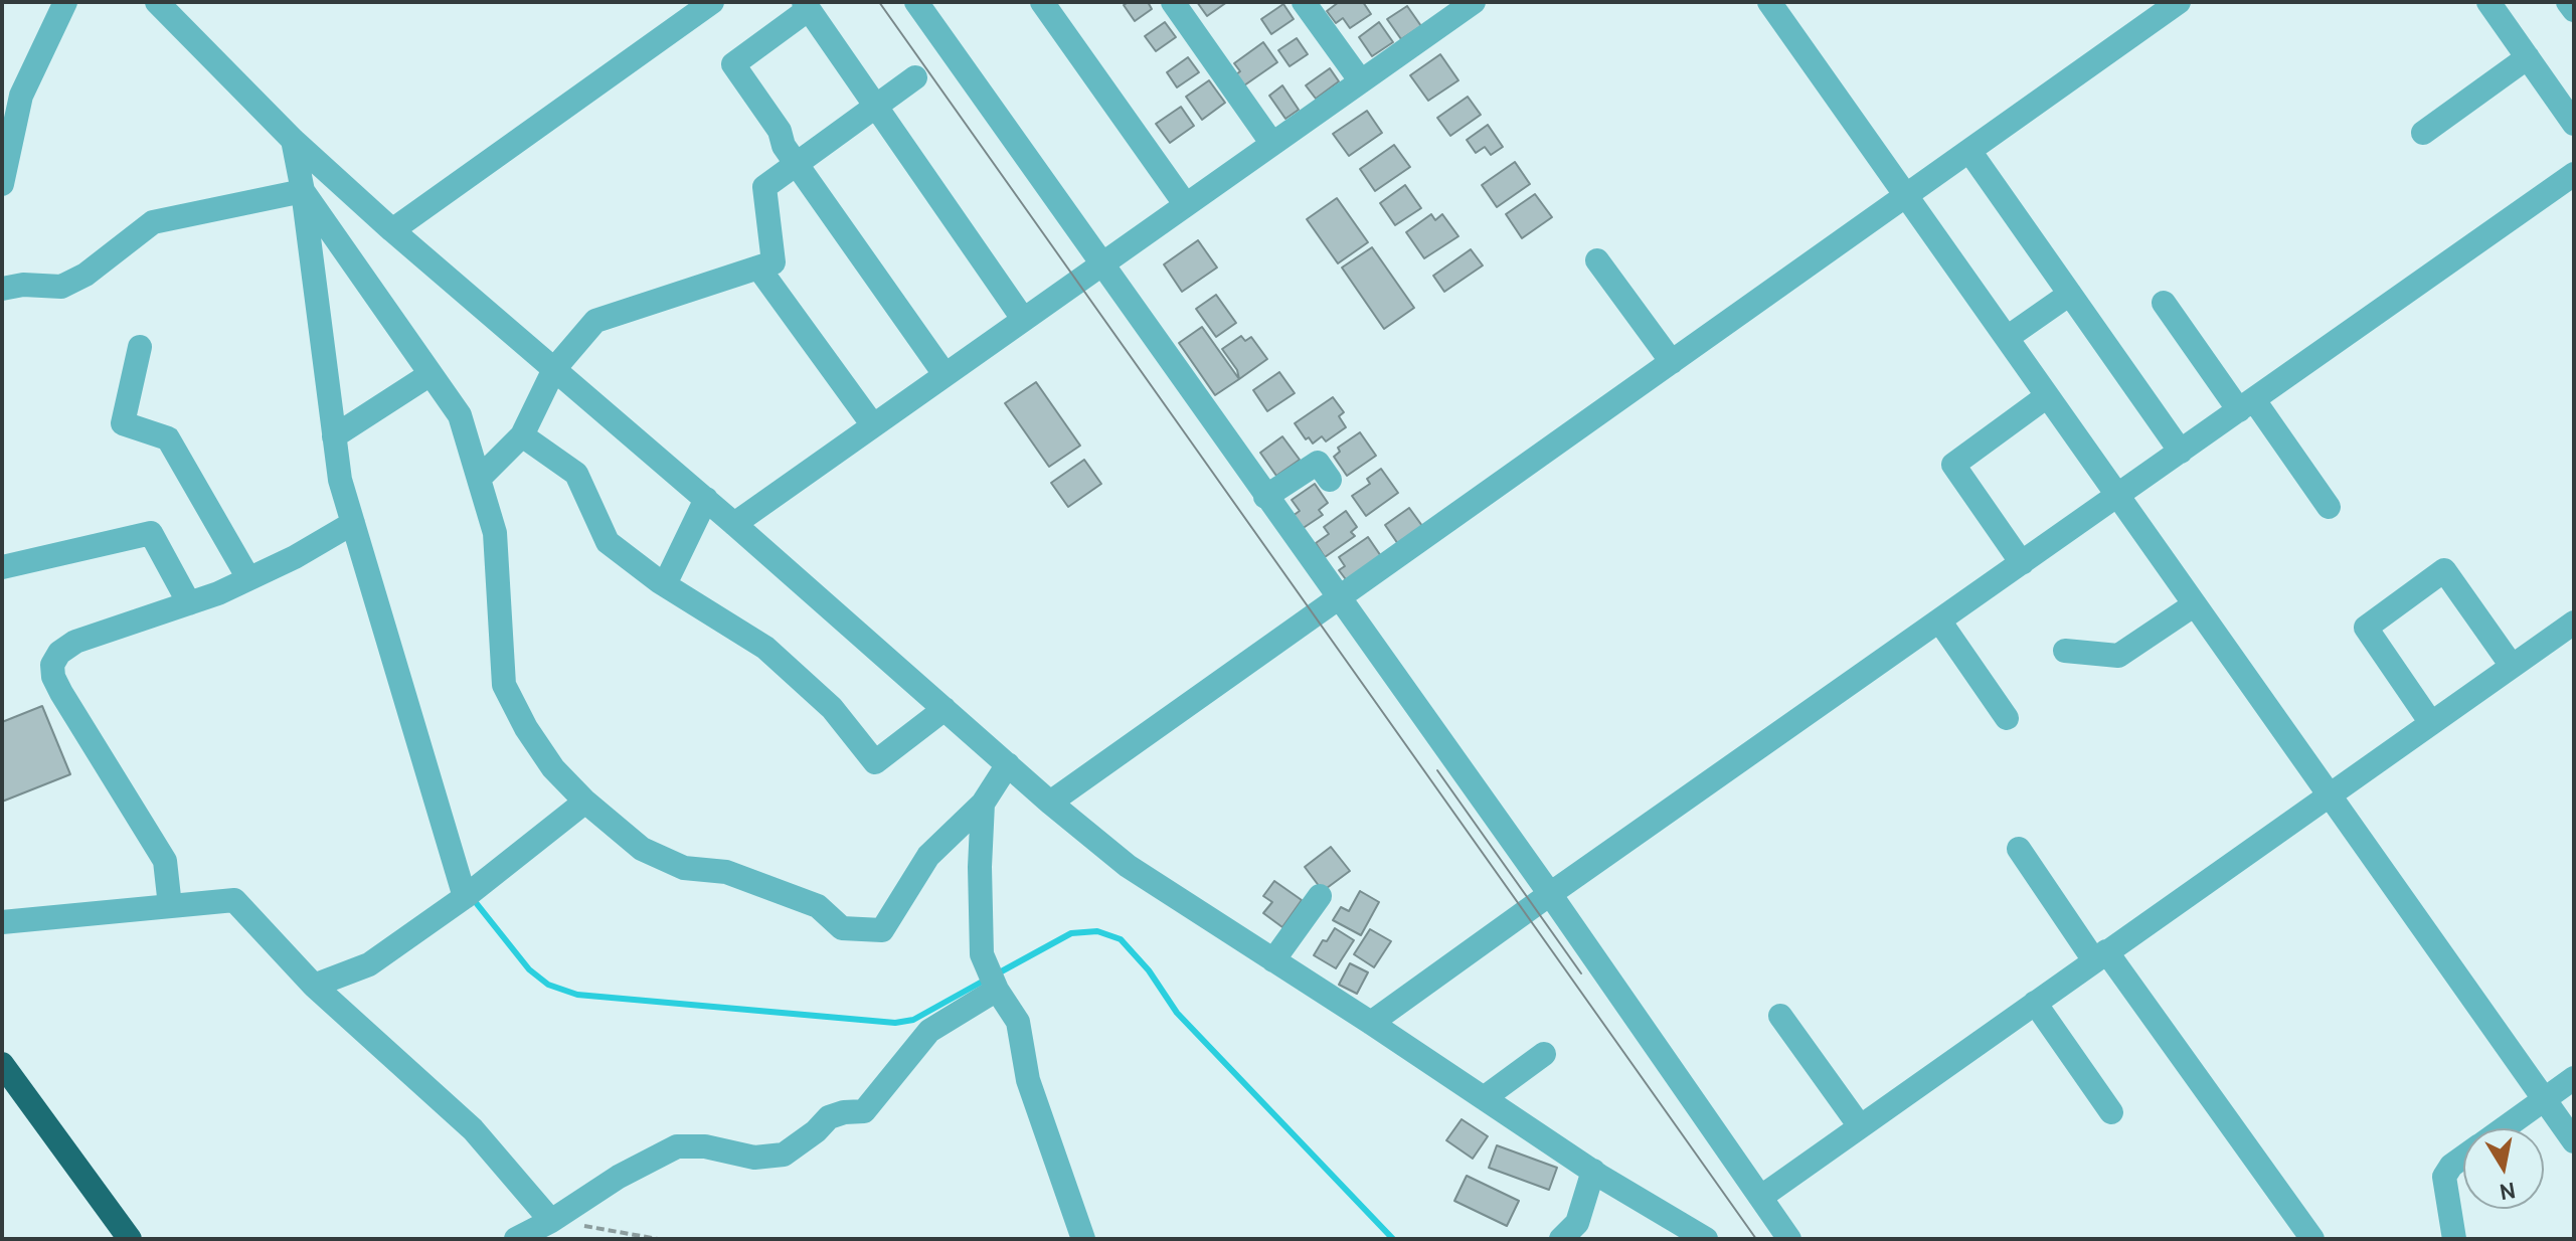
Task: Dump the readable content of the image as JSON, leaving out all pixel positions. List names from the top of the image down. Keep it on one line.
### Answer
{"north":"bottom"}
